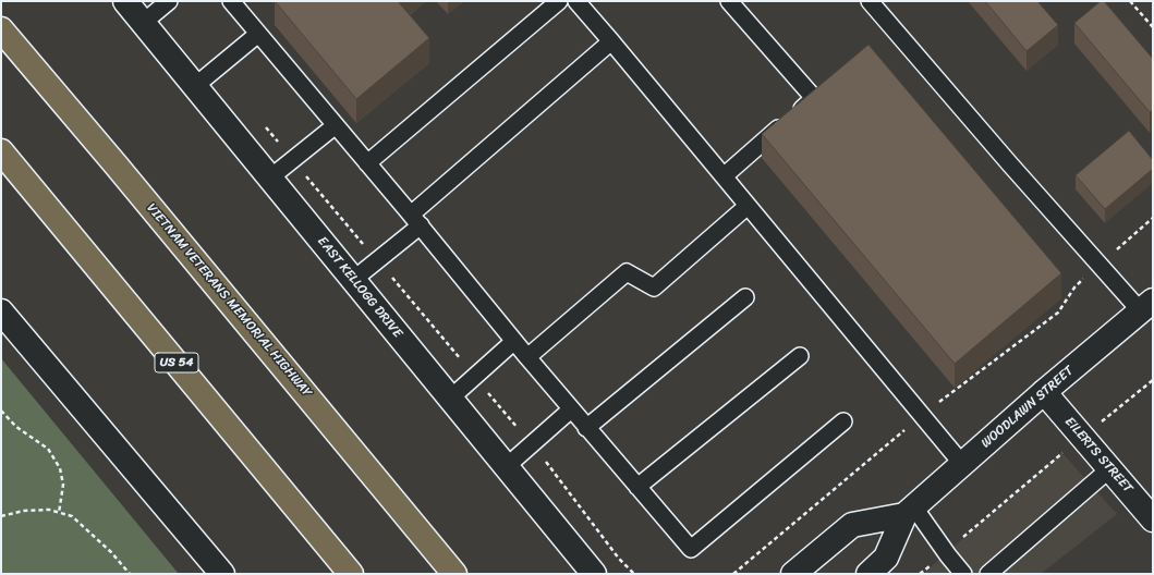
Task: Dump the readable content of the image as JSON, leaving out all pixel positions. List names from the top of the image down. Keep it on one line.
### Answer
{"streets":{"highway":["VIETNAM VETERANS MEMORIAL HIGHWAY","US 54"],"main road":["EAST KELLOGG DRIVE","WOODLAWN STREET","EILERTS STREET"]},"crossings":[["WOODLAWN STREET","EILERTS STREET"]]}
